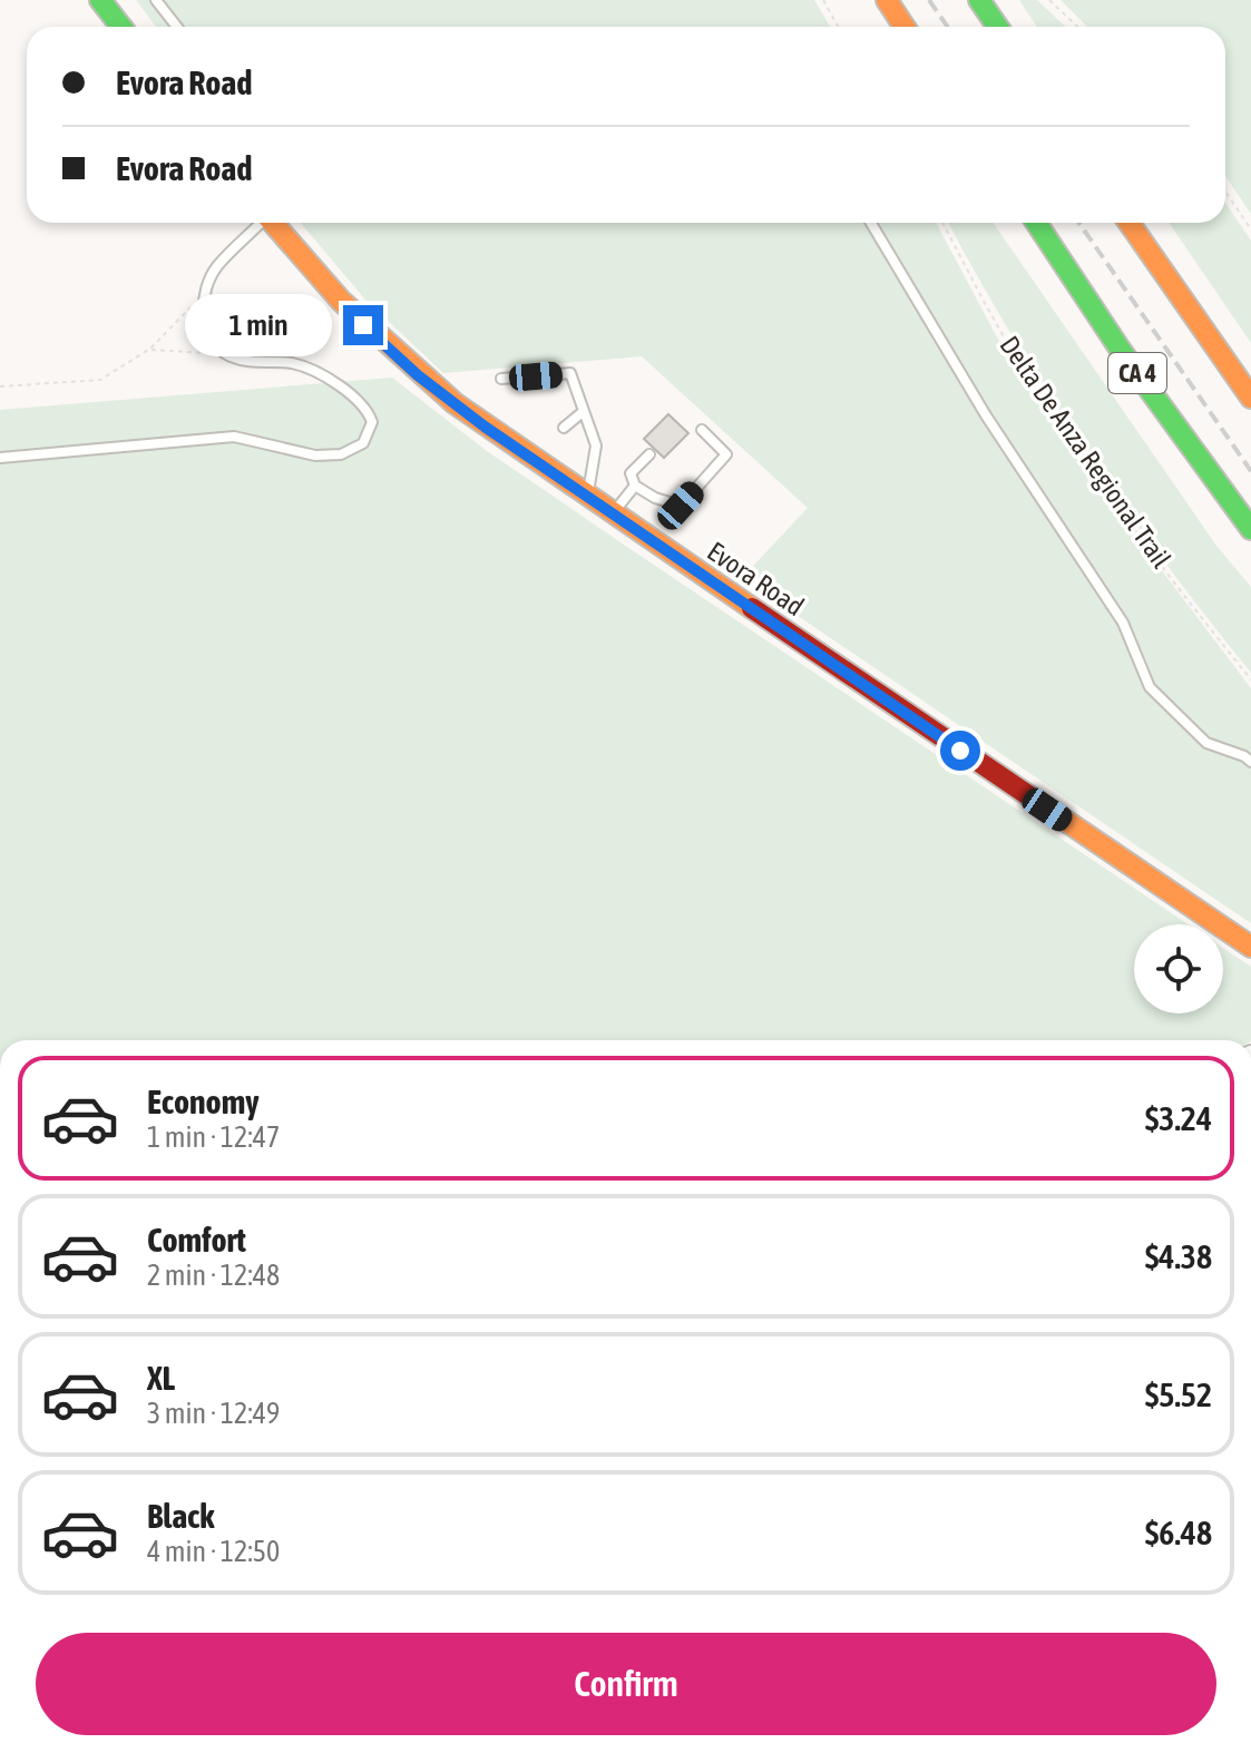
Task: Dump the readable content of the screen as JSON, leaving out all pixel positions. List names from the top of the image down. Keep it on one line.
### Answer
{"streets":{"main road":["CA 4","Evora Road"],"path":["Delta De Anza Regional Trail"]},"page":{"banner":["Evora Road","Evora Road"],"bubble":"1 min","list":[{"name":"Economy","note":"1 min · 12:47","value":"$3.24"},{"name":"Comfort","note":"2 min · 12:48","value":"$4.38"},{"name":"XL","note":"3 min · 12:49","value":"$5.52"},{"name":"Black","note":"4 min · 12:50","value":"$6.48"}],"buttons":"Confirm"}}
